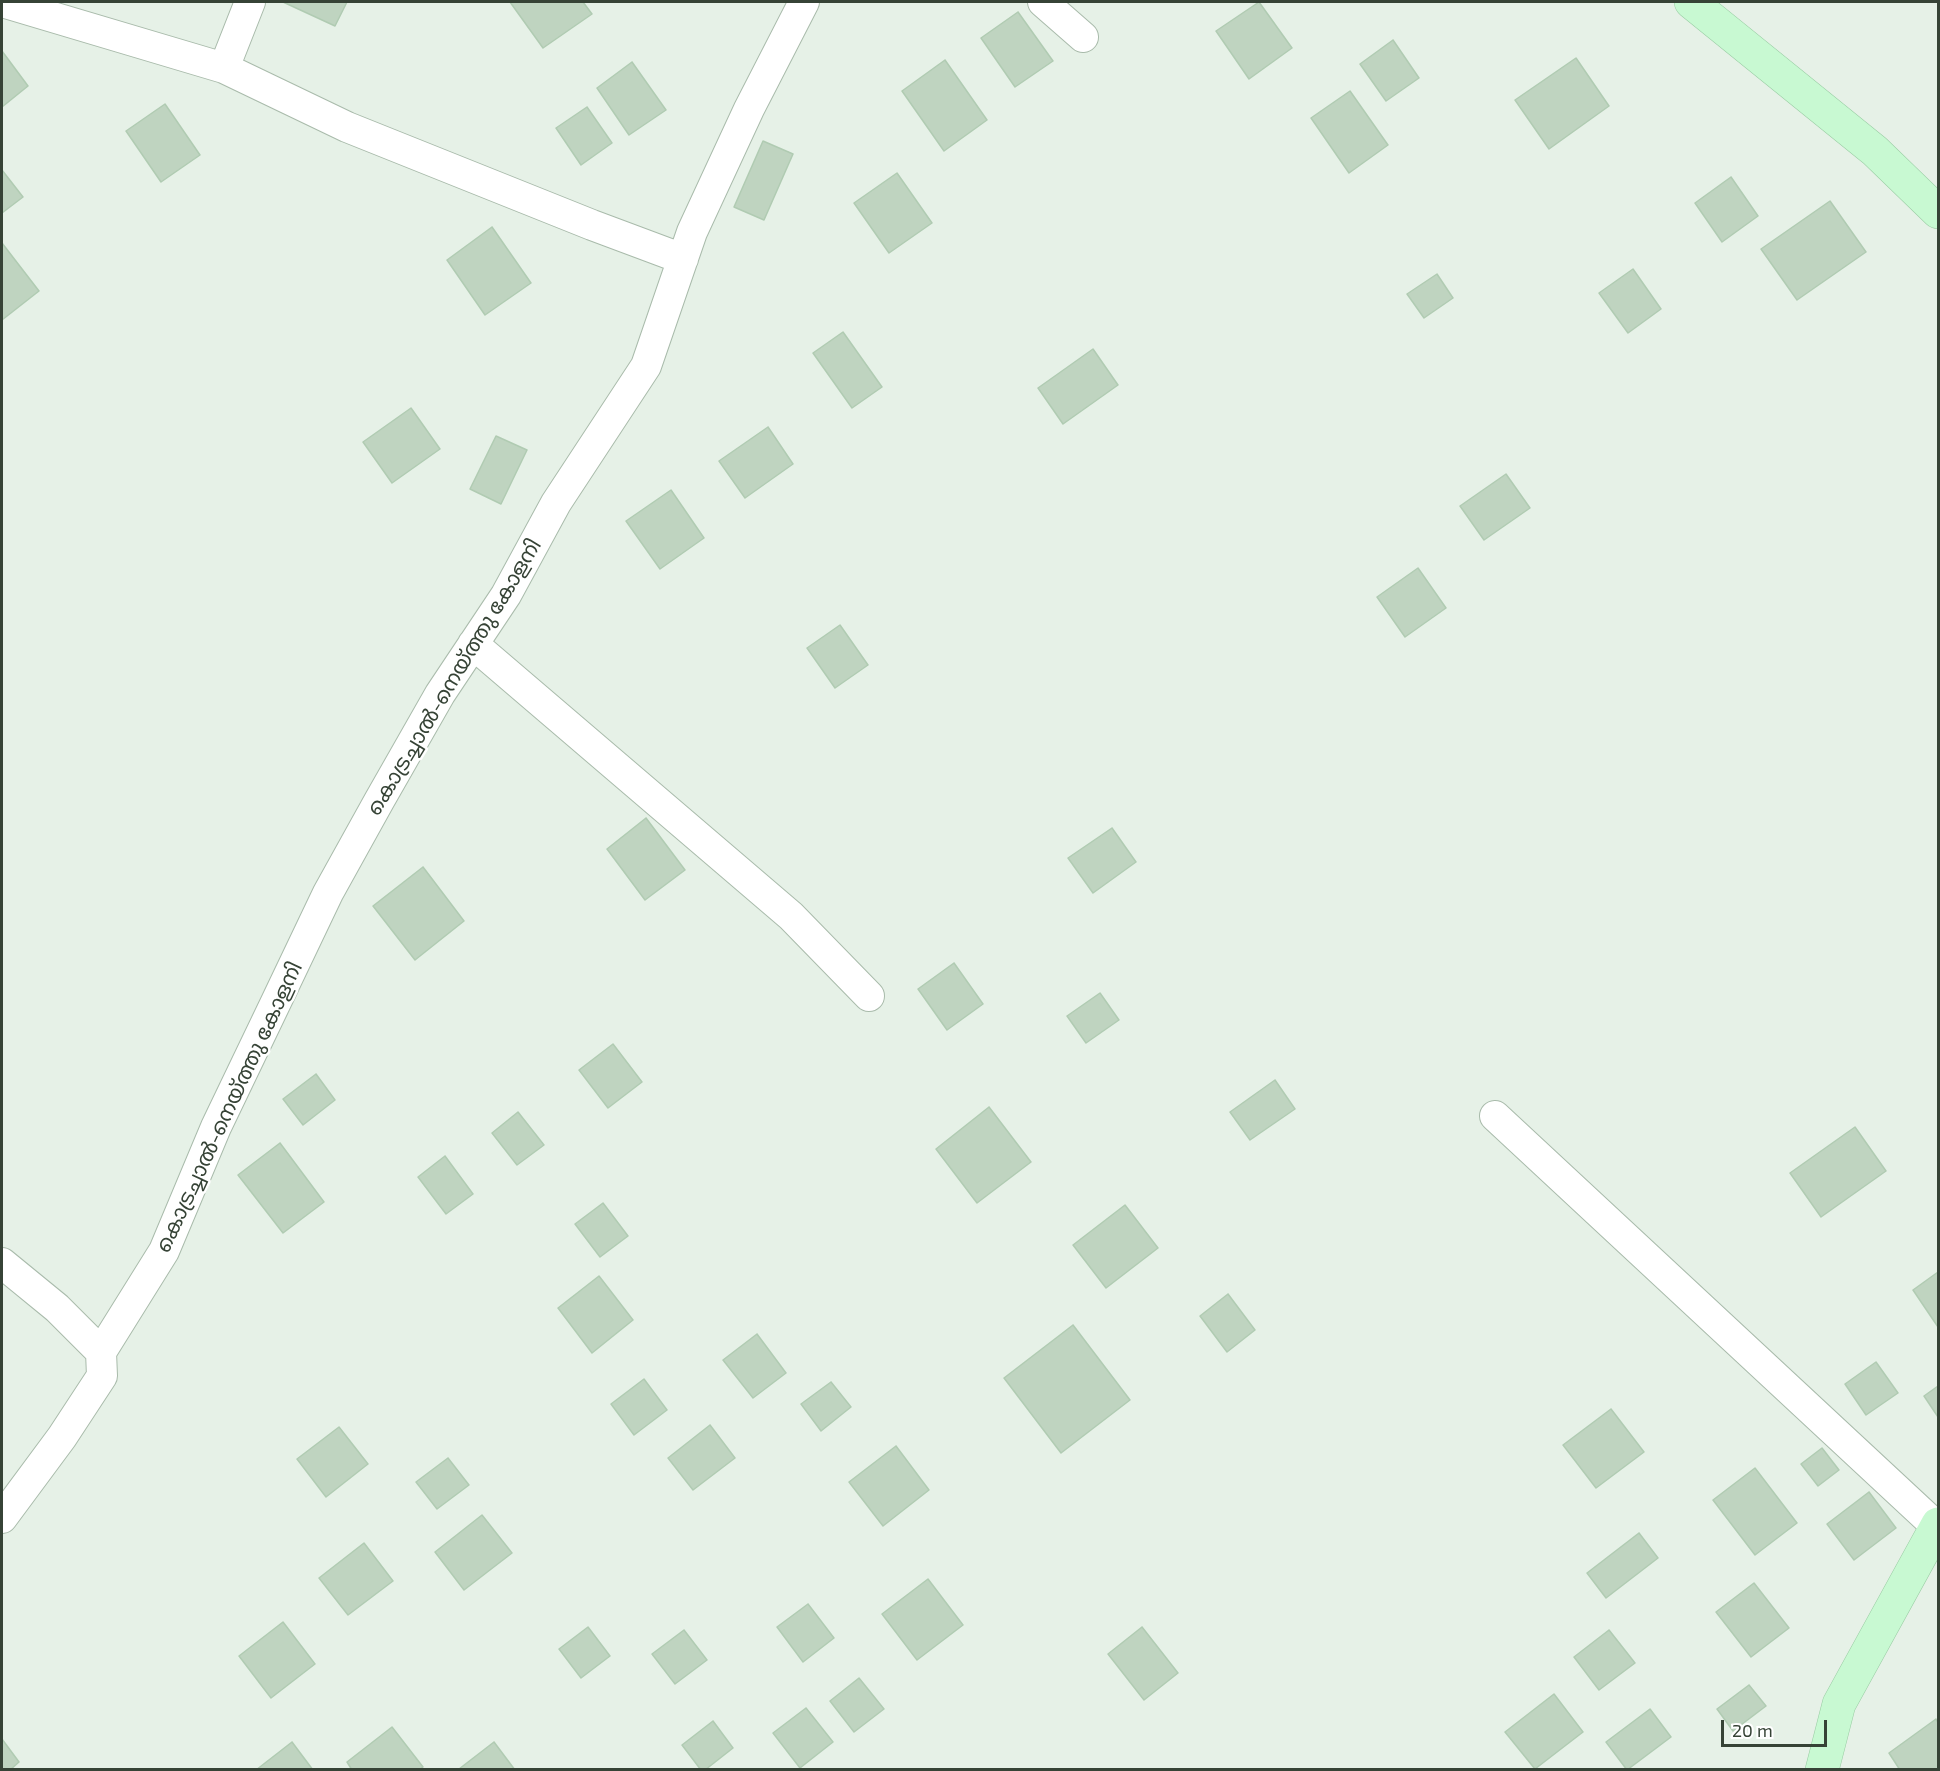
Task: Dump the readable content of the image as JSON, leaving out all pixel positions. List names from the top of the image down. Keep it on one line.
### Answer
{"streets":{"street":["കൊട്രച്ചാൽ-നെയ്ത്തു കോളനി"]},"scale_bar":"20 m"}
